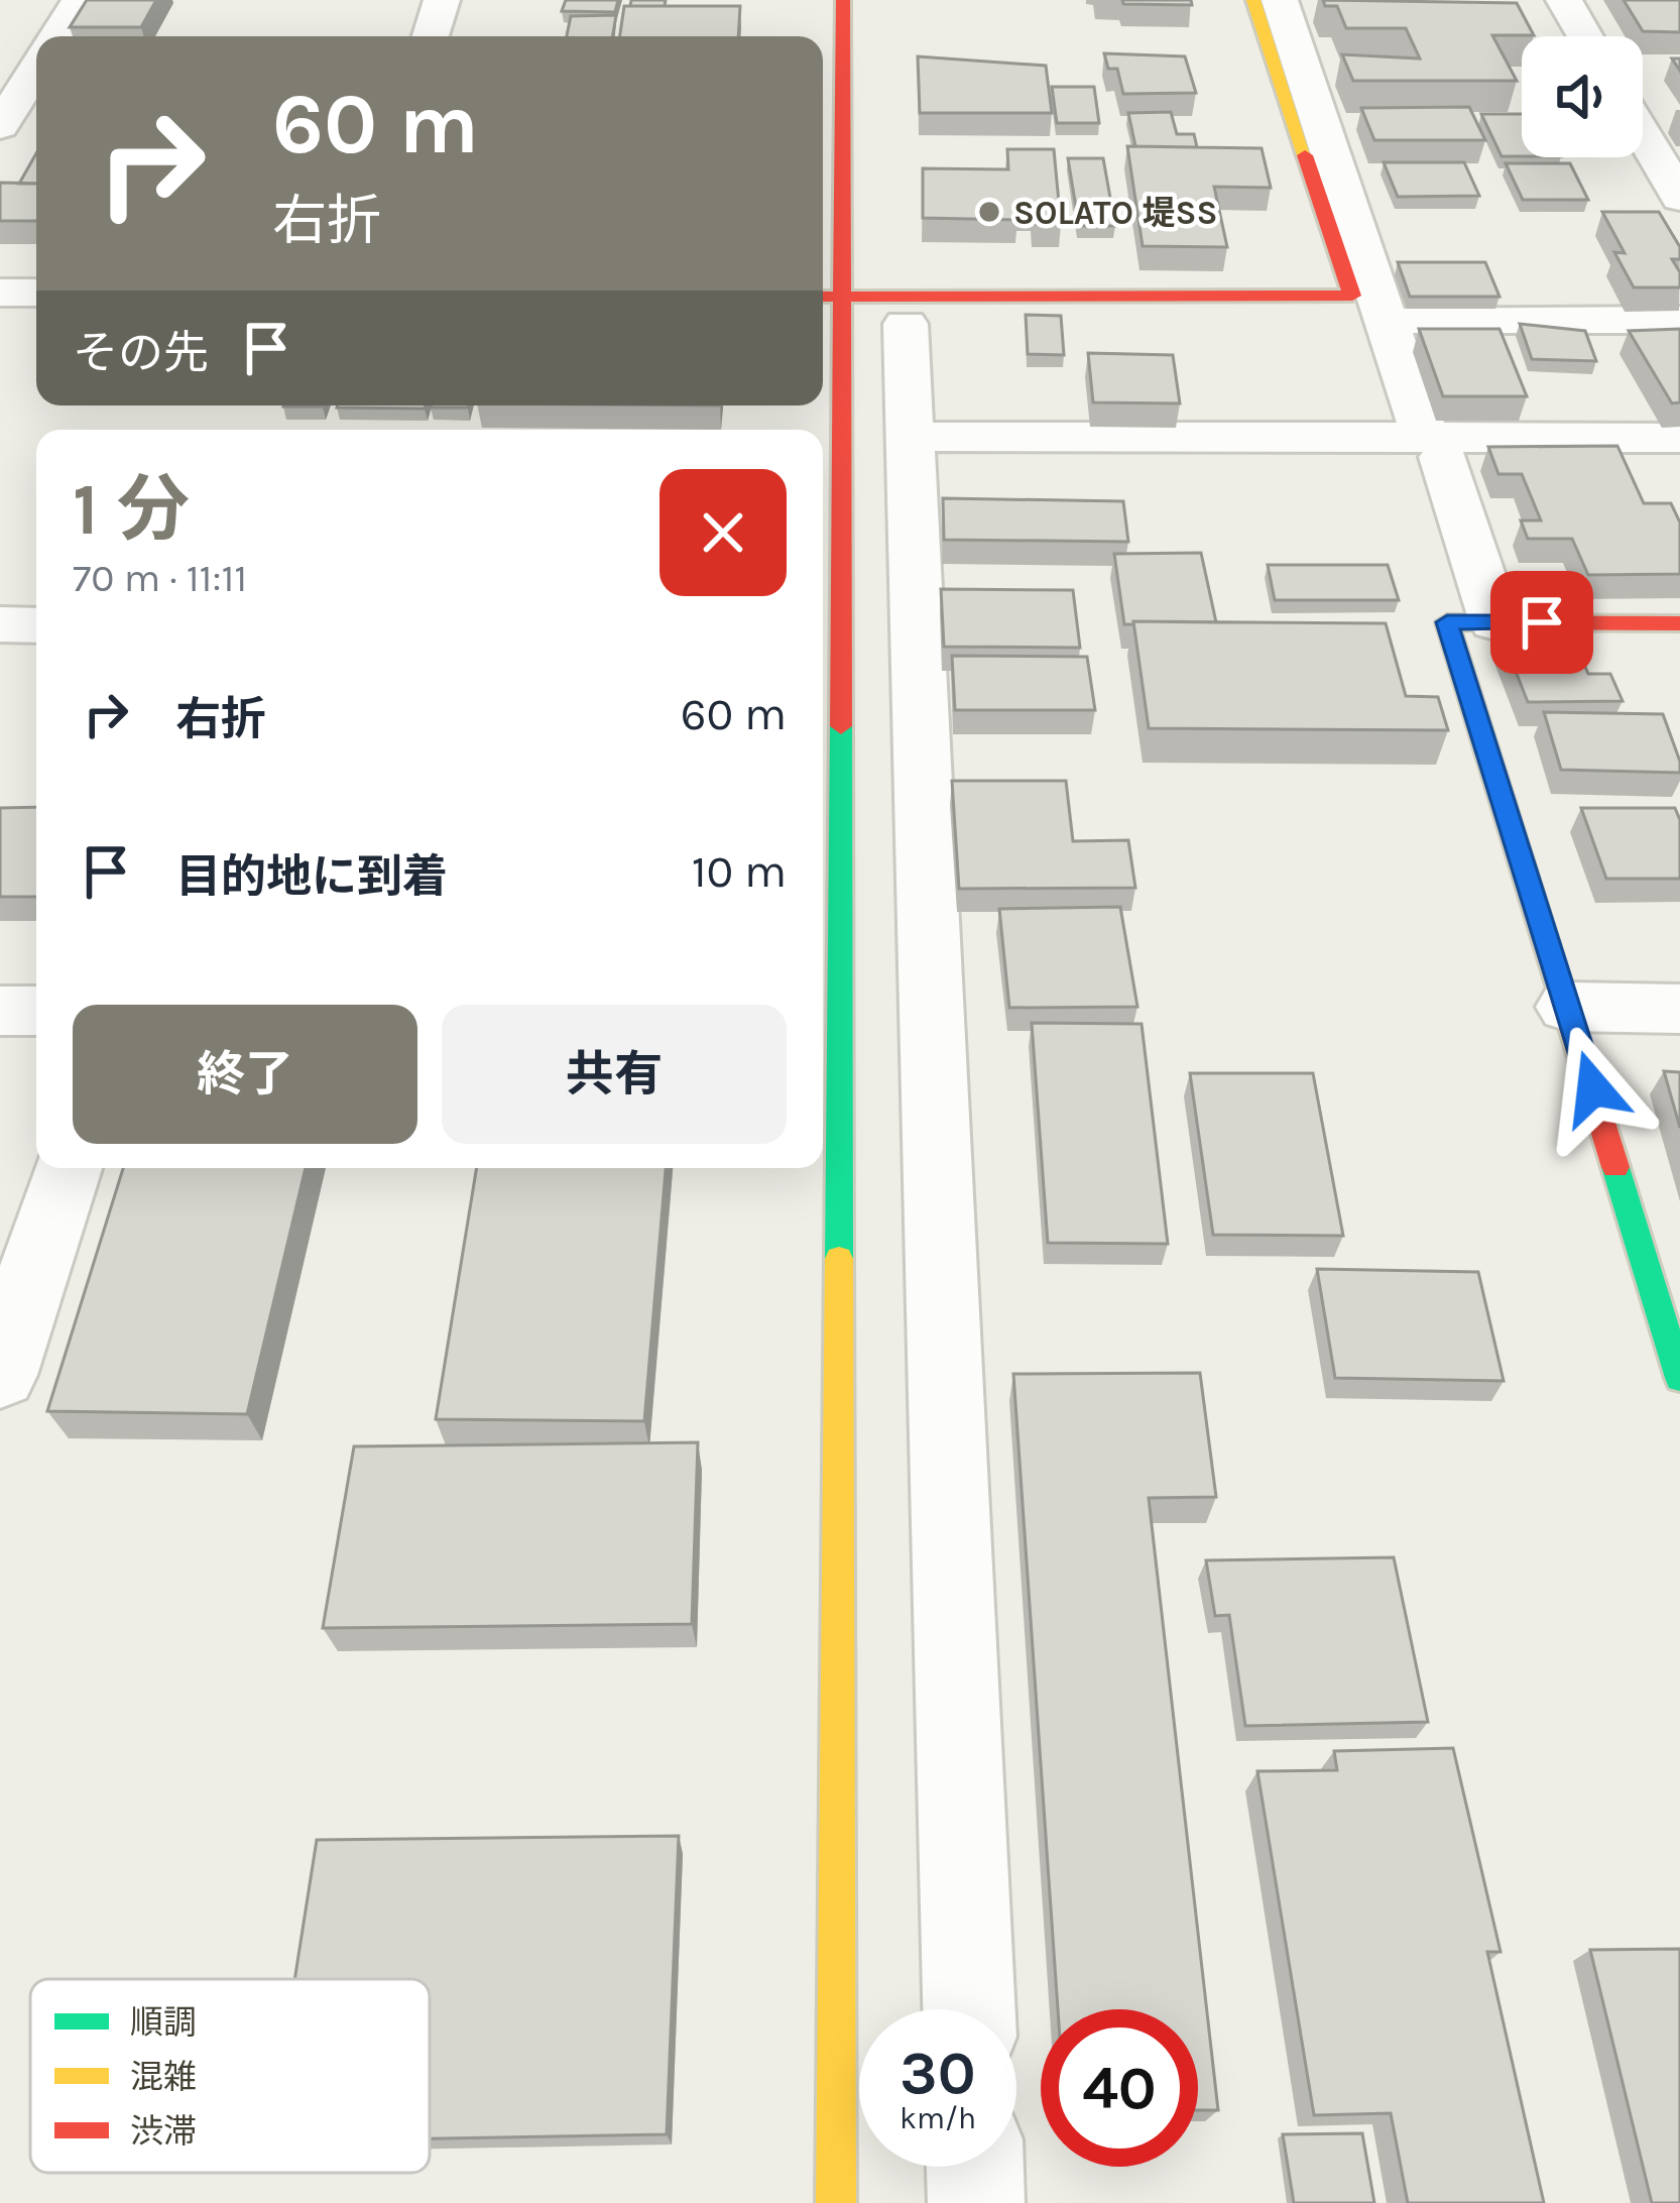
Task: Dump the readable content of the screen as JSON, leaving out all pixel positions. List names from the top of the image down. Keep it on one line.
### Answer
{"places":["SOLATO 堤SS"],"legend":["順調","混雑","渋滞"],"page":{"turn":["60 m","右折"],"then":"その先","heading":["1 分","70 m · 11:11"],"list":[{"name":"右折","value":"60 m"},{"name":"目的地に到着","value":"10 m"}],"buttons":["終了","共有"],"speed":"30 km/h","limit":"40"}}
